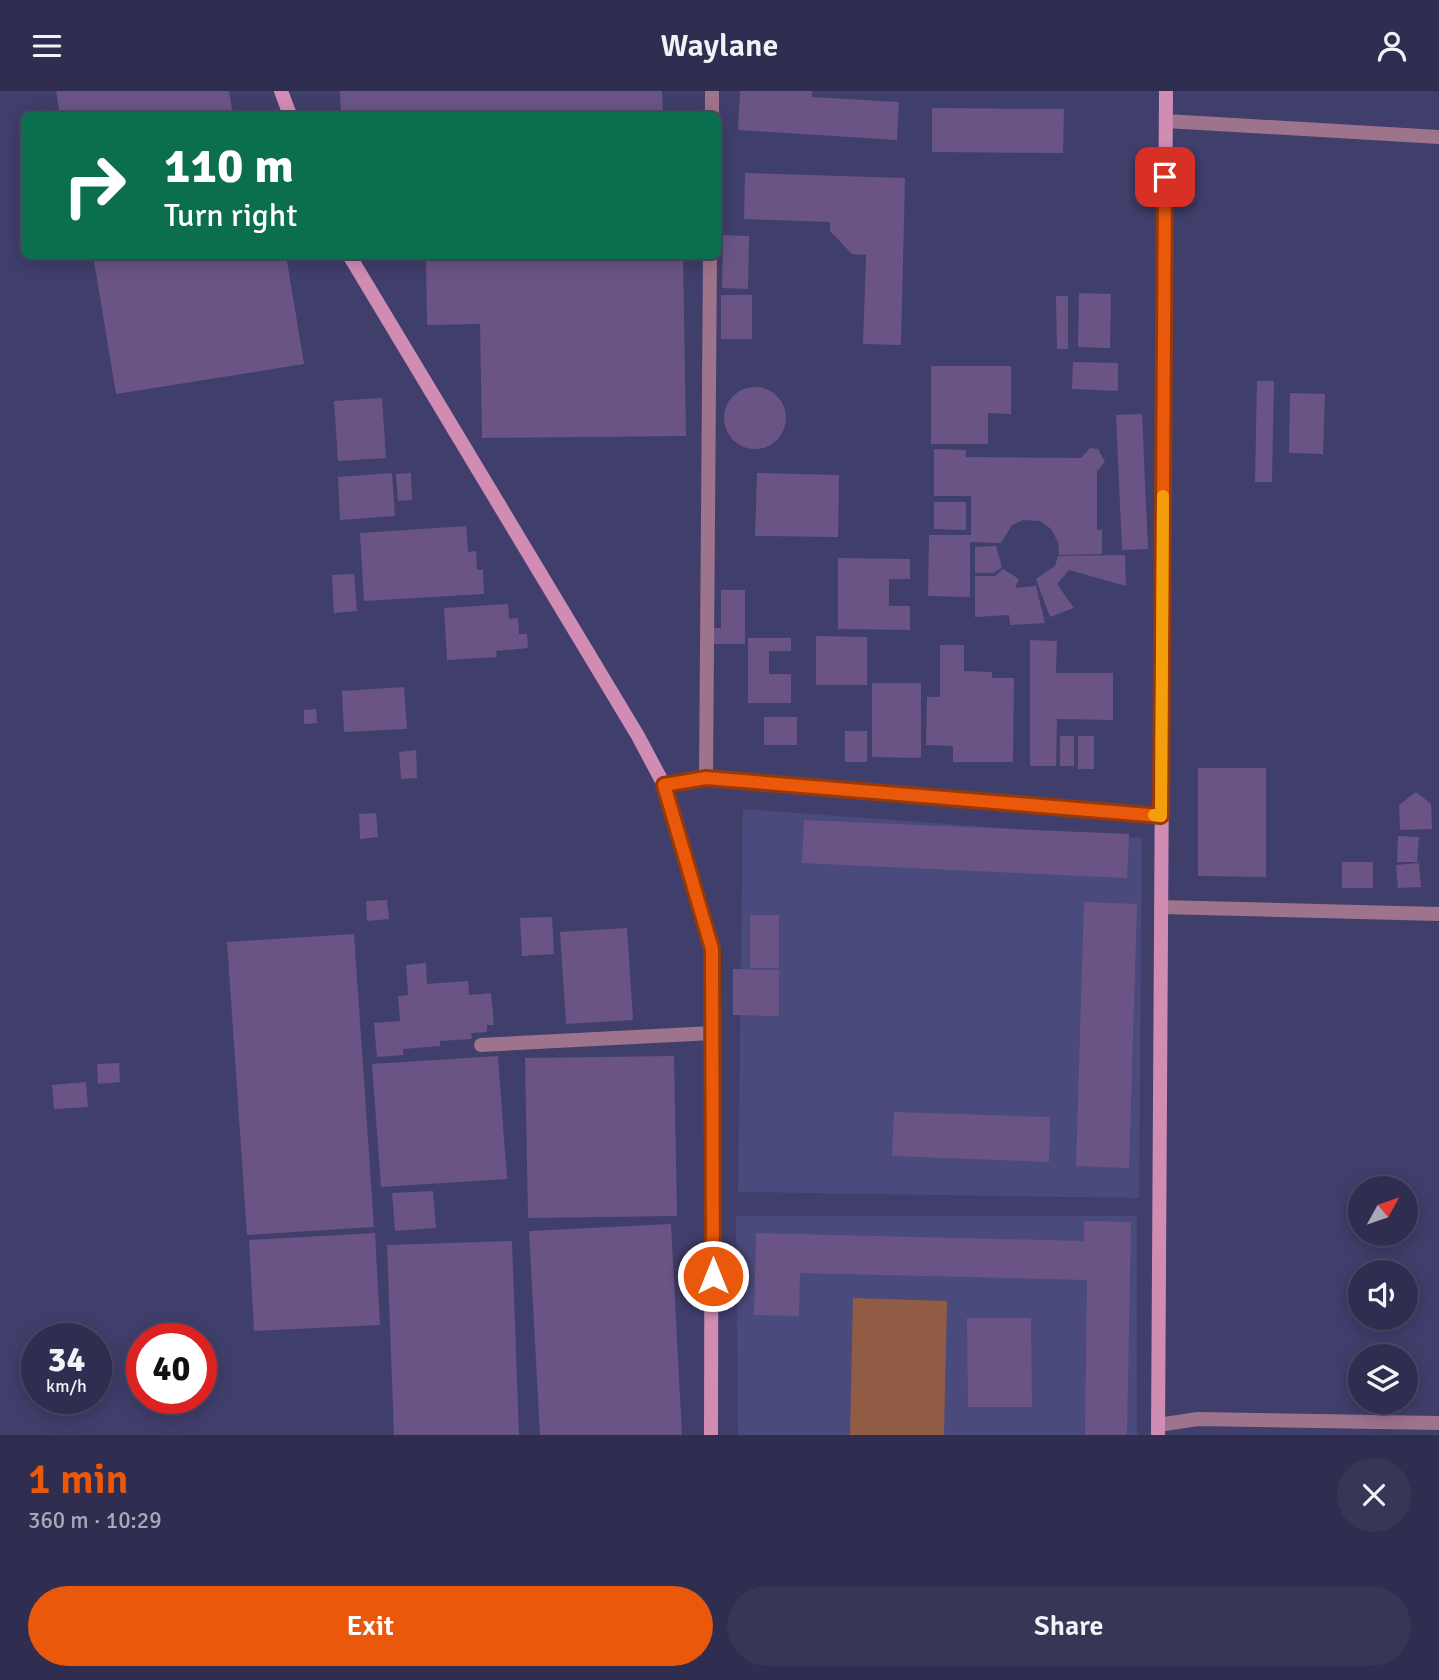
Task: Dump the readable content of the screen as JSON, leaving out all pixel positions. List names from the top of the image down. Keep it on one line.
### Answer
{"north":"top right","page":{"header":"Waylane","turn":["110 m","Turn right"],"speed":"34 km/h","limit":"40","heading":["1 min","360 m · 10:29"],"buttons":["Exit","Share"]}}
